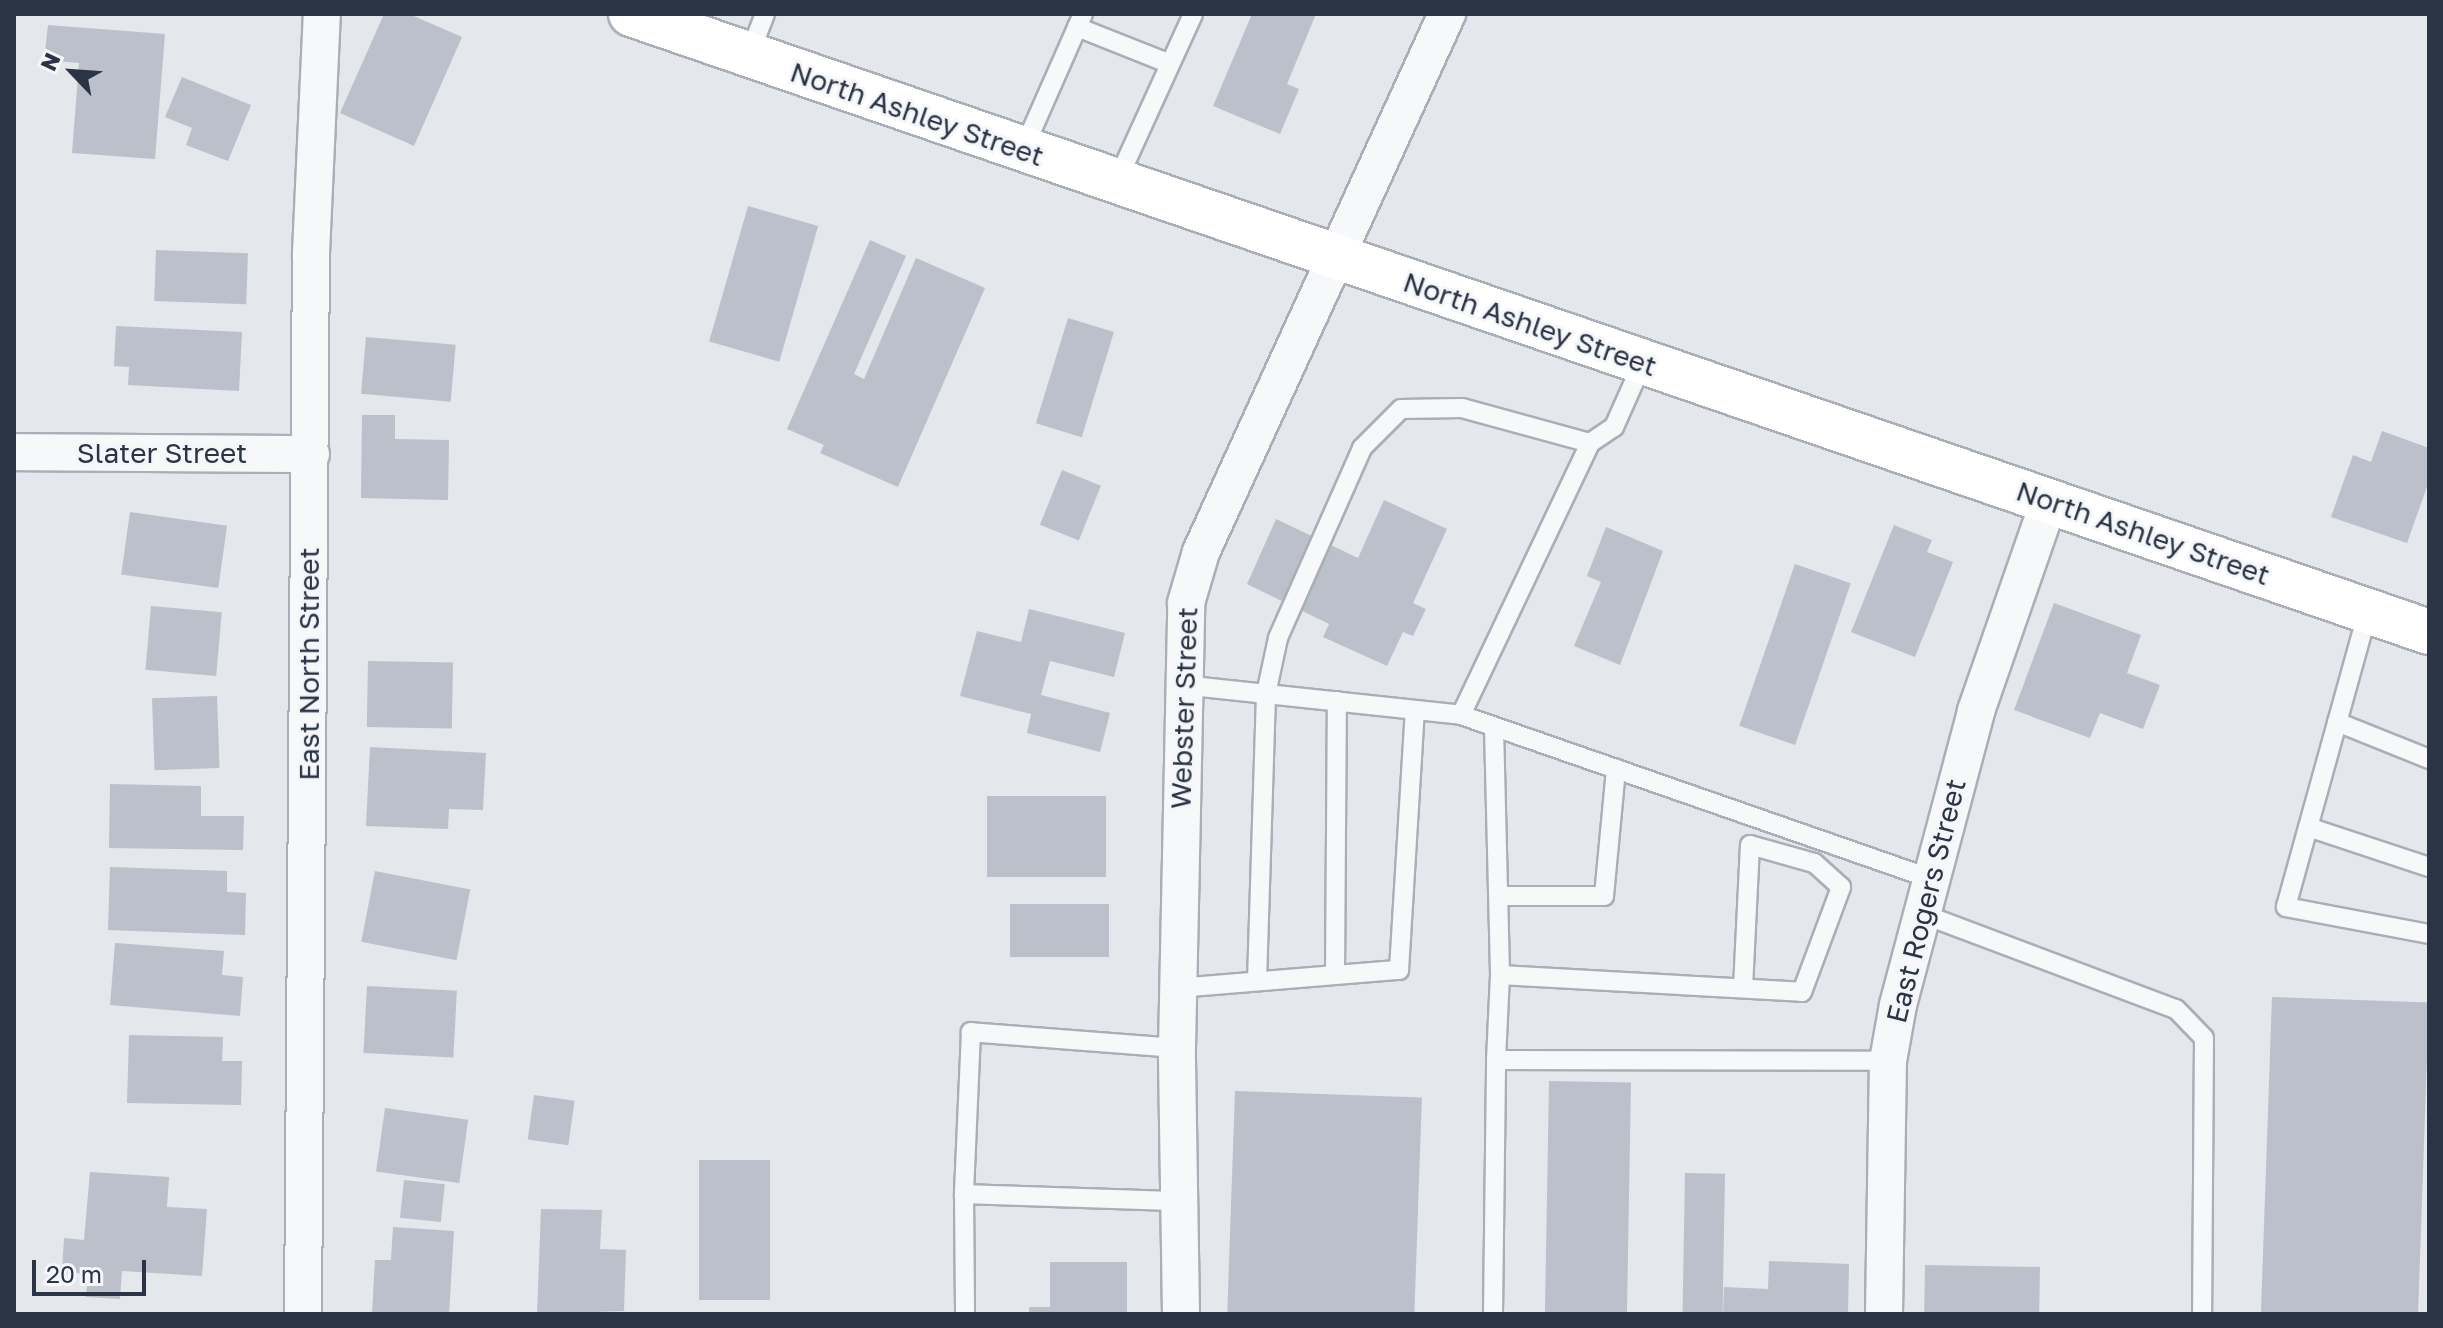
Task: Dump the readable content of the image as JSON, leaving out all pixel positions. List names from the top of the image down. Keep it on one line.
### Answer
{"streets":{"main road":["North Ashley Street"],"street":["Slater Street","East North Street","Webster Street","East Rogers Street"]},"crossings":[["North Ashley Street","Webster Street"],["North Ashley Street","East Rogers Street"],["Slater Street","East North Street"]],"scale_bar":"20 m","north":"top left"}
